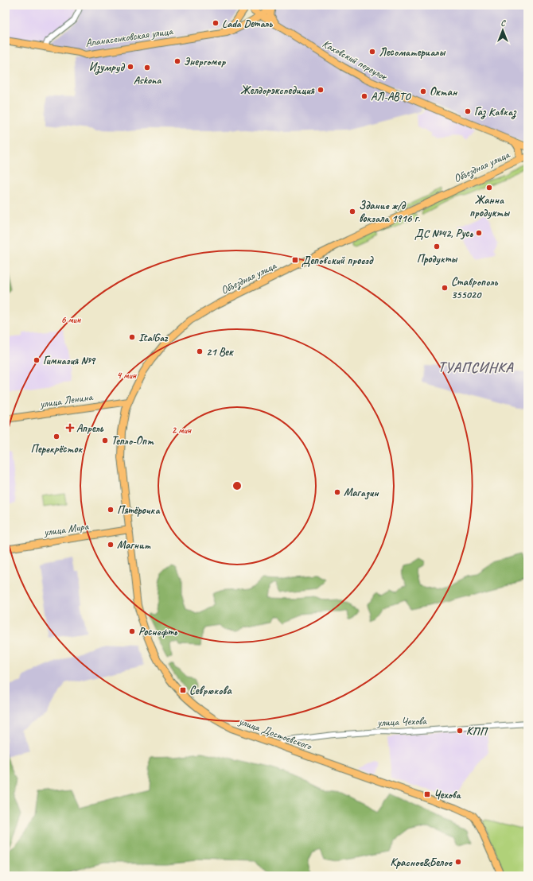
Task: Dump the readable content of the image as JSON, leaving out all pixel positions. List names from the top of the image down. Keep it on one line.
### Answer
{"streets":{"main road":["Апанасенковская улица","Каховский переулок","Объездная улица","улица Ленина","улица Мира","улица Достоевского"],"street":["улица Чехова"]},"crossings":[["Апанасенковская улица","Каховский переулок"],["Объездная улица","улица Ленина"],["Объездная улица","улица Мира"],["Объездная улица","улица Достоевского"],["улица Мира","улица Достоевского"],["улица Чехова","улица Достоевского"]],"districts":["ТУАПСИНКА"],"places":{"other":["Lada Dеталь","Лесоматериалы","Энергомер","Изумруд","Askona","Желдорэкспедиция","Октан","АЛ-АВТО","Газ Кавказ","Жанна продукты","Здание ж/д вокзала 1916 г.","ДС №42, Русь","Продукты","Ставрополь 355020","ItalGaz","21 Век","Гимназия №9","Перекрёсток","Тепло-Опт","Магазин","Пятёрочка","Магнит","Роснефть","КПП","Красное&Белое"],"transit":["Деповский проезд","Севрюкова","Чехова"],"health":["Апрель"]},"north":"top","rings":["6 мин","4 мин","2 мин"]}
